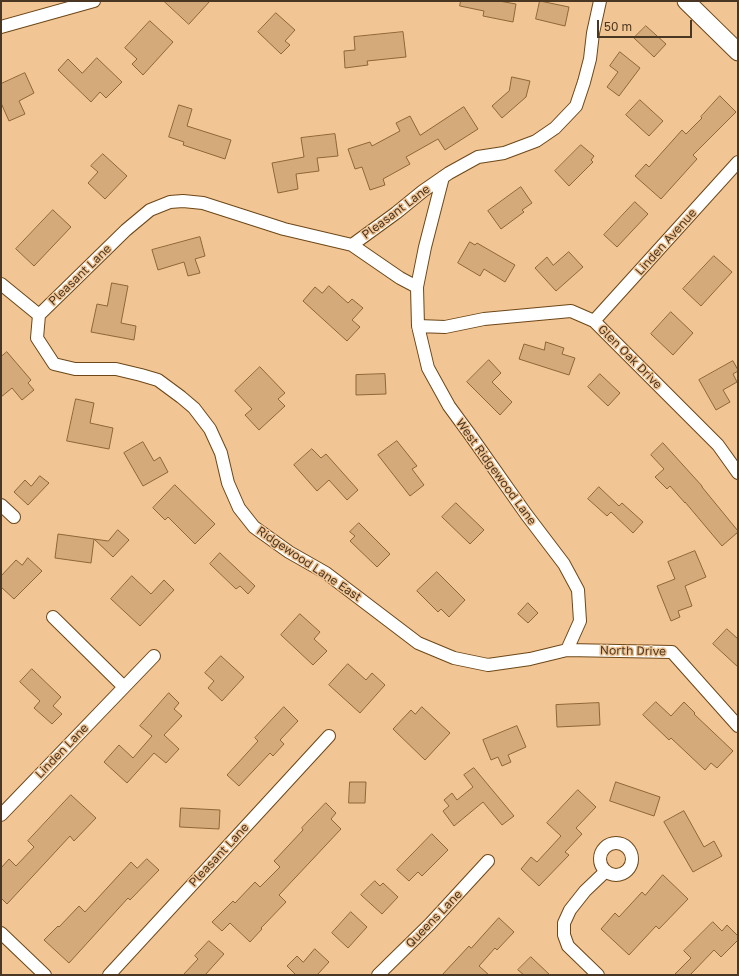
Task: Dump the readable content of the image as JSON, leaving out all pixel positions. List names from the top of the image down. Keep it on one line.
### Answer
{"streets":{"street":["Pleasant Lane","Linden Avenue","Glen Oak Drive","West Ridgewood Lane","Ridgewood Lane East","North Drive","Linden Lane","Queens Lane"]},"crossings":[["Pleasant Lane","West Ridgewood Lane"],["Pleasant Lane","Ridgewood Lane East"],["Linden Avenue","Glen Oak Drive"],["Glen Oak Drive","West Ridgewood Lane"],["West Ridgewood Lane","Ridgewood Lane East"],["West Ridgewood Lane","North Drive"],["Ridgewood Lane East","North Drive"]],"scale_bar":"50 m"}
